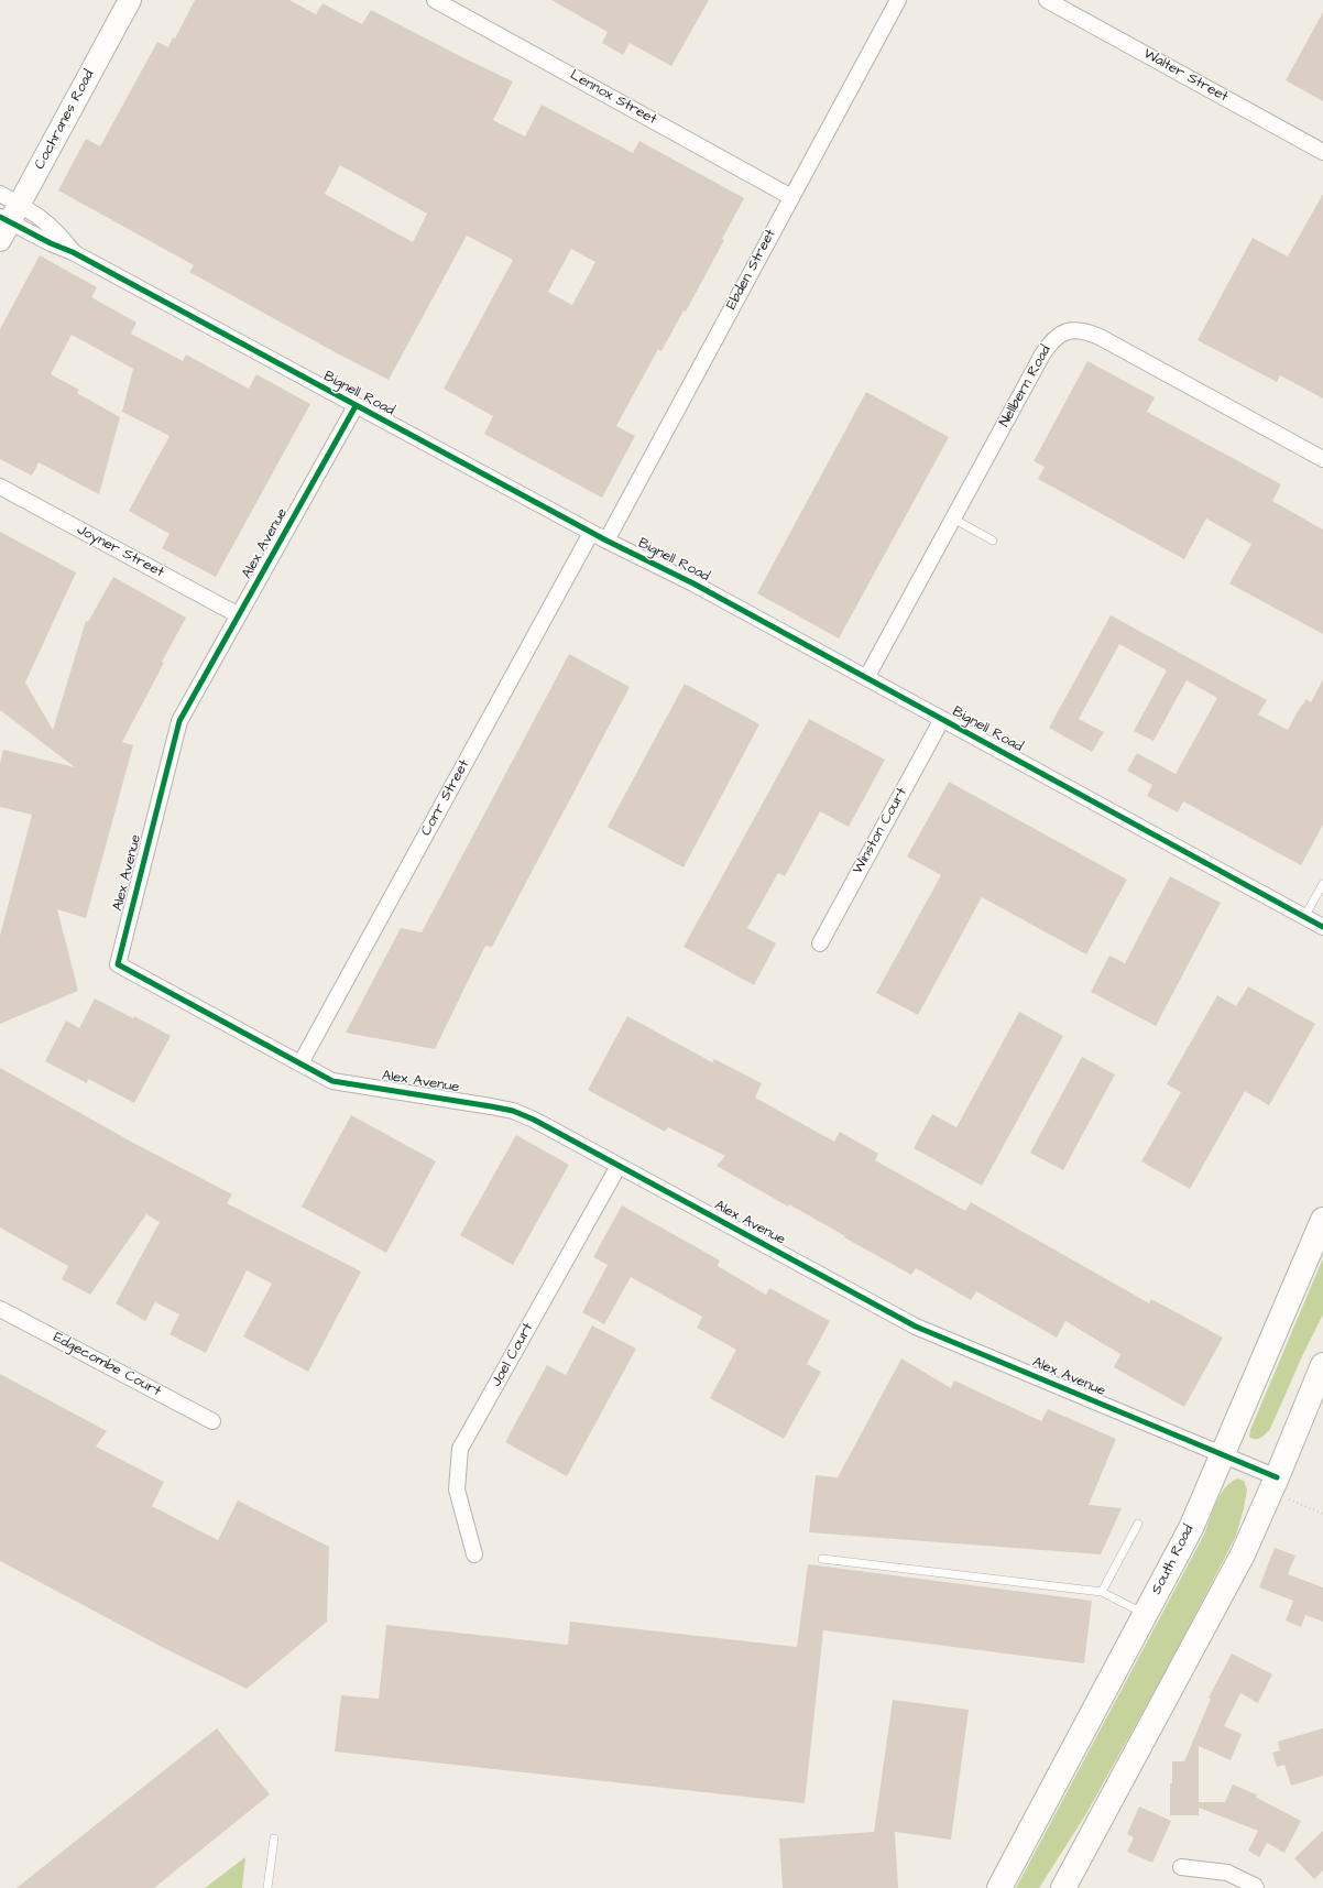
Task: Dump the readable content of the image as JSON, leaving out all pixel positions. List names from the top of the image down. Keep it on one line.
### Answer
{"streets":{"highway":["South Road"],"street":["Walter Street","Lennox Street","Cochranes Road","Ebden Street","Nellbern Road","Bignell Road","Alex Avenue","Joyner Street","Corr Street","Winston Court","Joel Court","Edgecombe Court"]},"crossings":[["Lennox Street","Ebden Street"],["Cochranes Road","Bignell Road"],["Ebden Street","Bignell Road"],["Nellbern Road","Bignell Road"],["Bignell Road","Alex Avenue"],["Bignell Road","Corr Street"],["Bignell Road","Winston Court"],["Alex Avenue","Joyner Street"],["Alex Avenue","Corr Street"],["Alex Avenue","Joel Court"],["Alex Avenue","South Road"]]}
